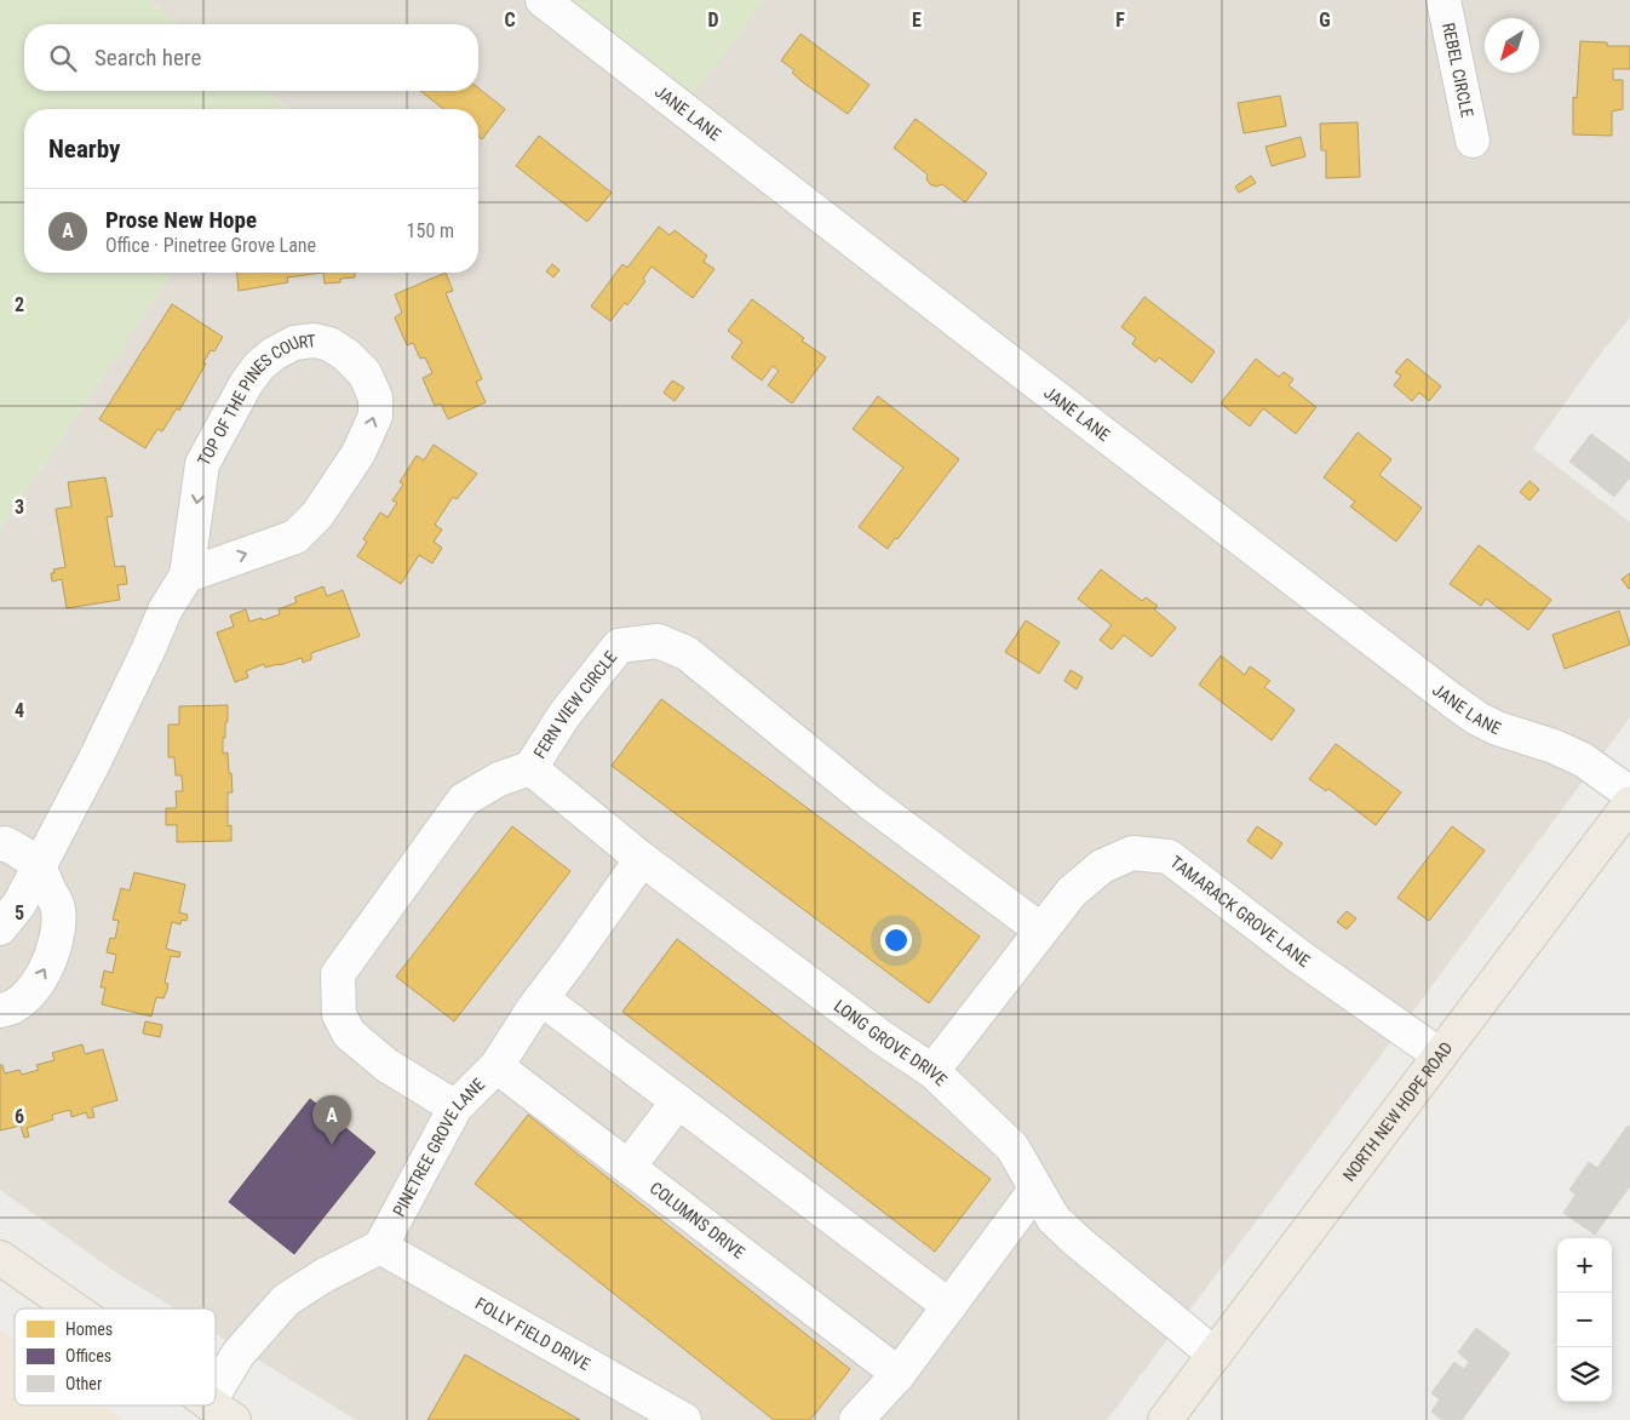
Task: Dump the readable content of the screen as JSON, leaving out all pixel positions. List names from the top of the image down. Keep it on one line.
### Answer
{"streets":{"main road":["NORTH NEW HOPE ROAD"],"street":["REBEL CIRCLE","JANE LANE","TOP OF THE PINES COURT","FERN VIEW CIRCLE","TAMARACK GROVE LANE","LONG GROVE DRIVE","PINETREE GROVE LANE","COLUMNS DRIVE","FOLLY FIELD DRIVE"]},"crossings":[["FERN VIEW CIRCLE","TAMARACK GROVE LANE"],["FERN VIEW CIRCLE","LONG GROVE DRIVE"],["FERN VIEW CIRCLE","PINETREE GROVE LANE"],["TAMARACK GROVE LANE","LONG GROVE DRIVE"],["TAMARACK GROVE LANE","NORTH NEW HOPE ROAD"],["LONG GROVE DRIVE","NORTH NEW HOPE ROAD"],["LONG GROVE DRIVE","PINETREE GROVE LANE"],["PINETREE GROVE LANE","COLUMNS DRIVE"],["PINETREE GROVE LANE","FOLLY FIELD DRIVE"]],"legend":["Homes","Offices","Other"],"north":"bottom left","page":{"search":"Search here","heading":"Nearby","list":[{"mark":"A","name":"Prose New Hope","note":"Office · Pinetree Grove Lane","value":"150 m"}],"pins":"A","map_buttons":["+","−"]},"grid":{"columns":["C","D","E","F","G"],"rows":["2","3","4","5","6"]}}
